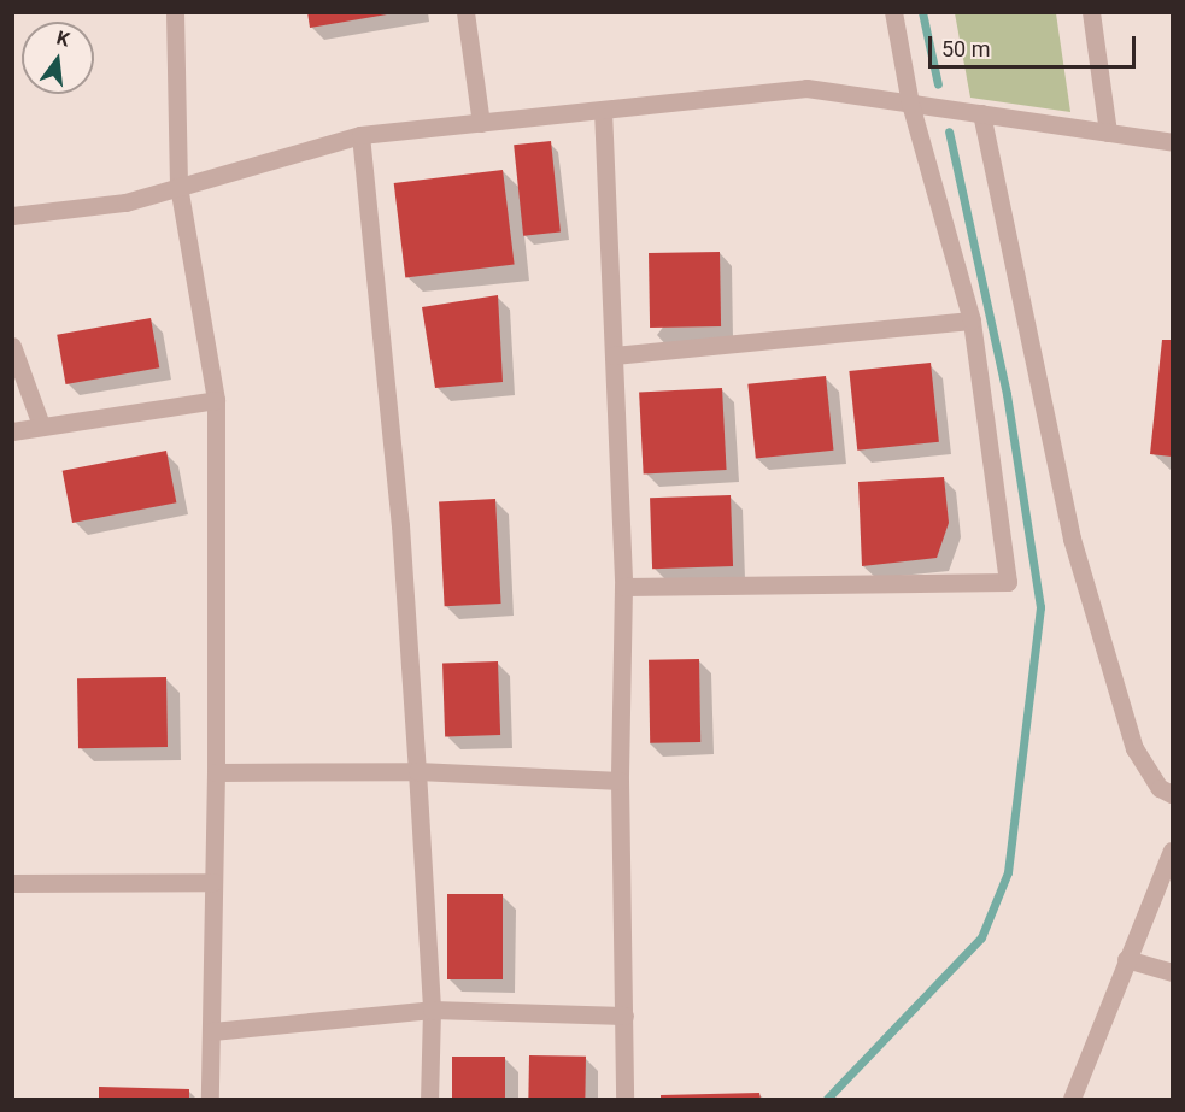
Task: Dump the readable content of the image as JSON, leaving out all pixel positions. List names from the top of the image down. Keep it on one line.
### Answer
{"scale_bar":"50 m","north":"top"}
